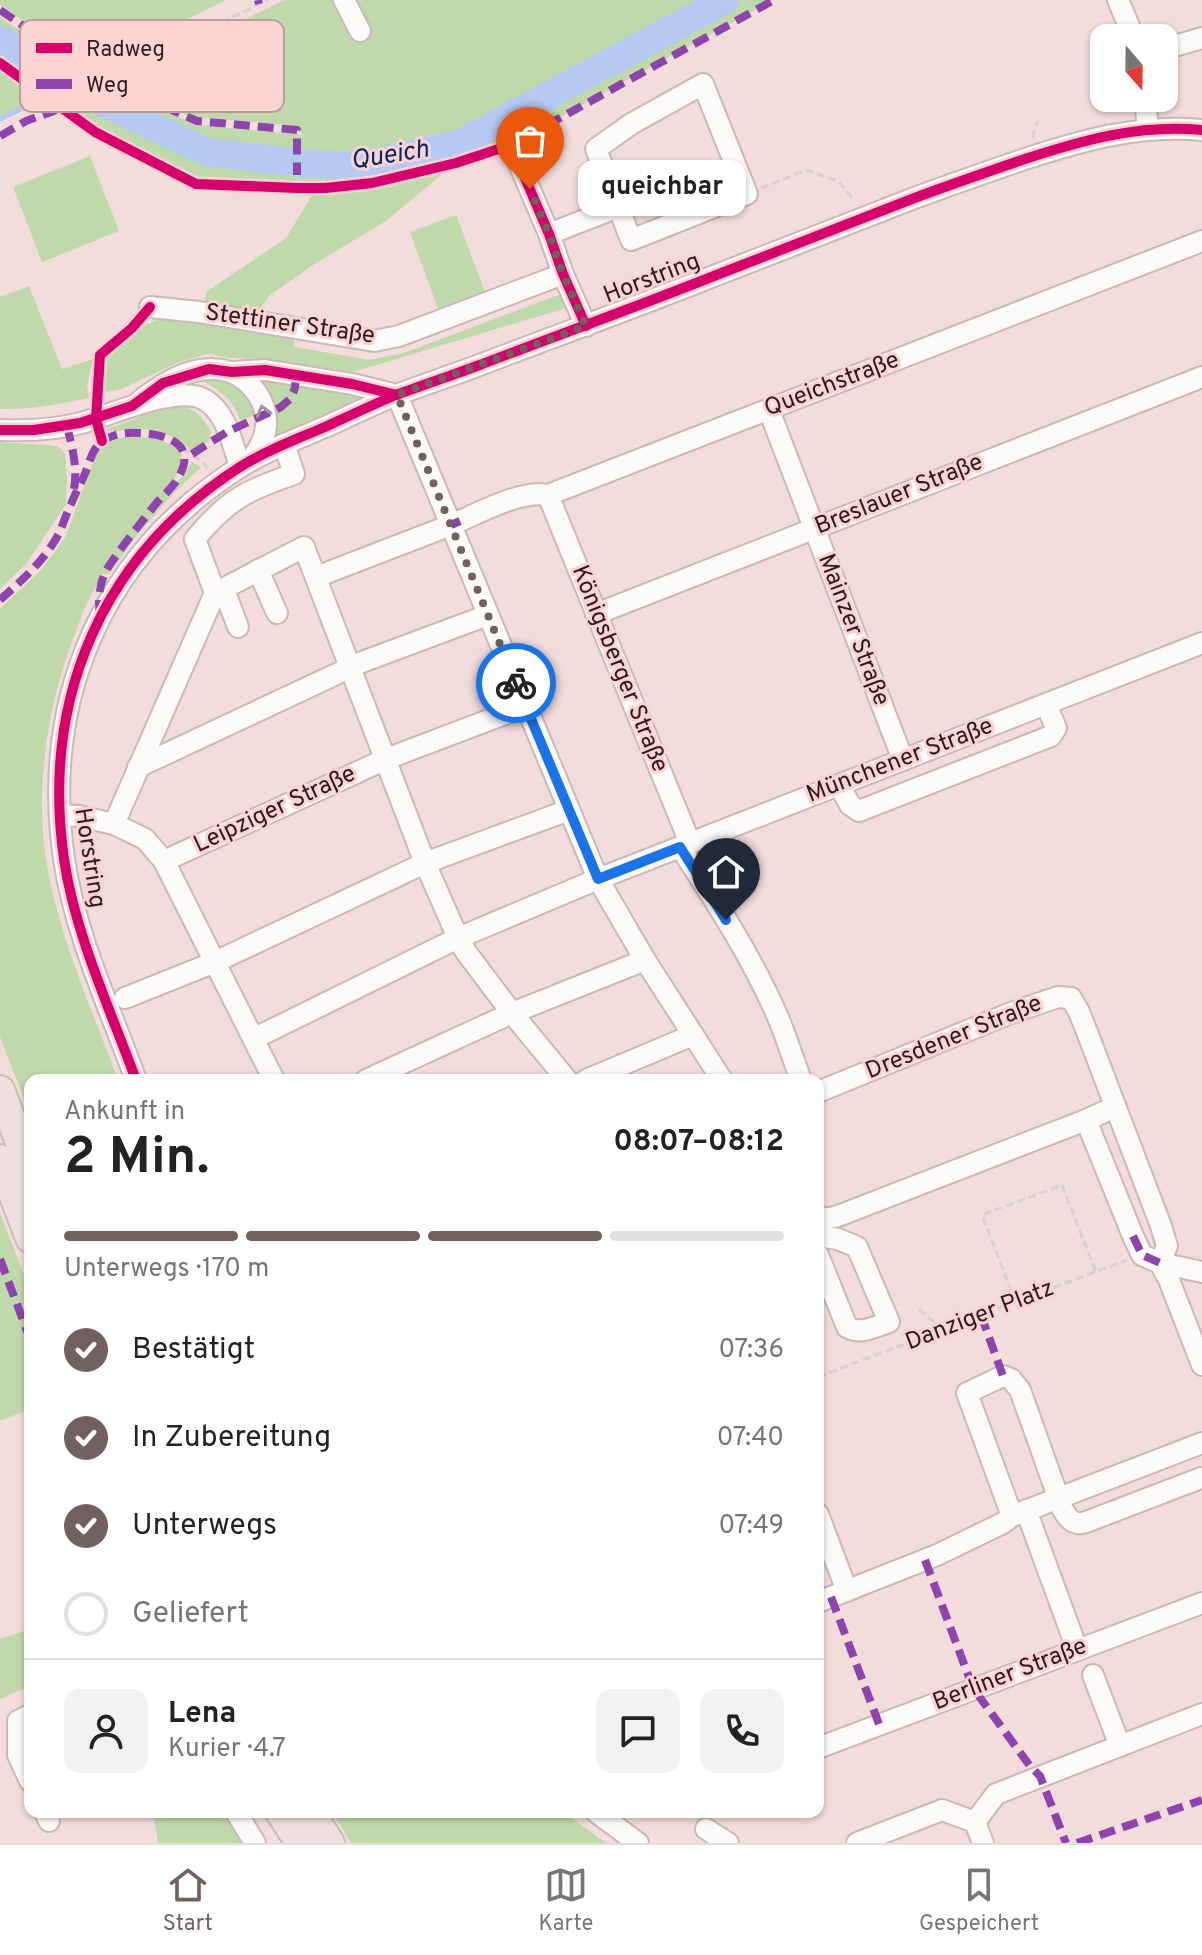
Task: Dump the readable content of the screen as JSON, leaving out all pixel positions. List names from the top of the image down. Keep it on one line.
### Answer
{"streets":{"street":["Horstring","Stettiner Straße","Queichstraße","Breslauer Straße","Mainzer Straße","Königsberger Straße","Münchener Straße","Leipziger Straße","Dresdener Straße","Berliner Straße"],"path":["Danziger Platz"]},"crossings":[["Horstring","Leipziger Straße"],["Queichstraße","Mainzer Straße"],["Queichstraße","Königsberger Straße"],["Breslauer Straße","Mainzer Straße"],["Breslauer Straße","Königsberger Straße"],["Mainzer Straße","Münchener Straße"],["Königsberger Straße","Münchener Straße"],["Dresdener Straße","Danziger Platz"]],"water":["Queich"],"places":["queichbar"],"legend":["Radweg","Weg"],"north":"bottom","page":{"bubble":"queichbar","heading":["2 Min.","Ankunft in","08:07–08:12"],"panel":["Lena","Kurier · 4.7"],"bar":"Unterwegs · 170 m","list":[["Bestätigt","07:36"],["In Zubereitung","07:40"],["Unterwegs","07:49"],"Geliefert"],"tabs":["Start","Karte","Gespeichert"]}}
